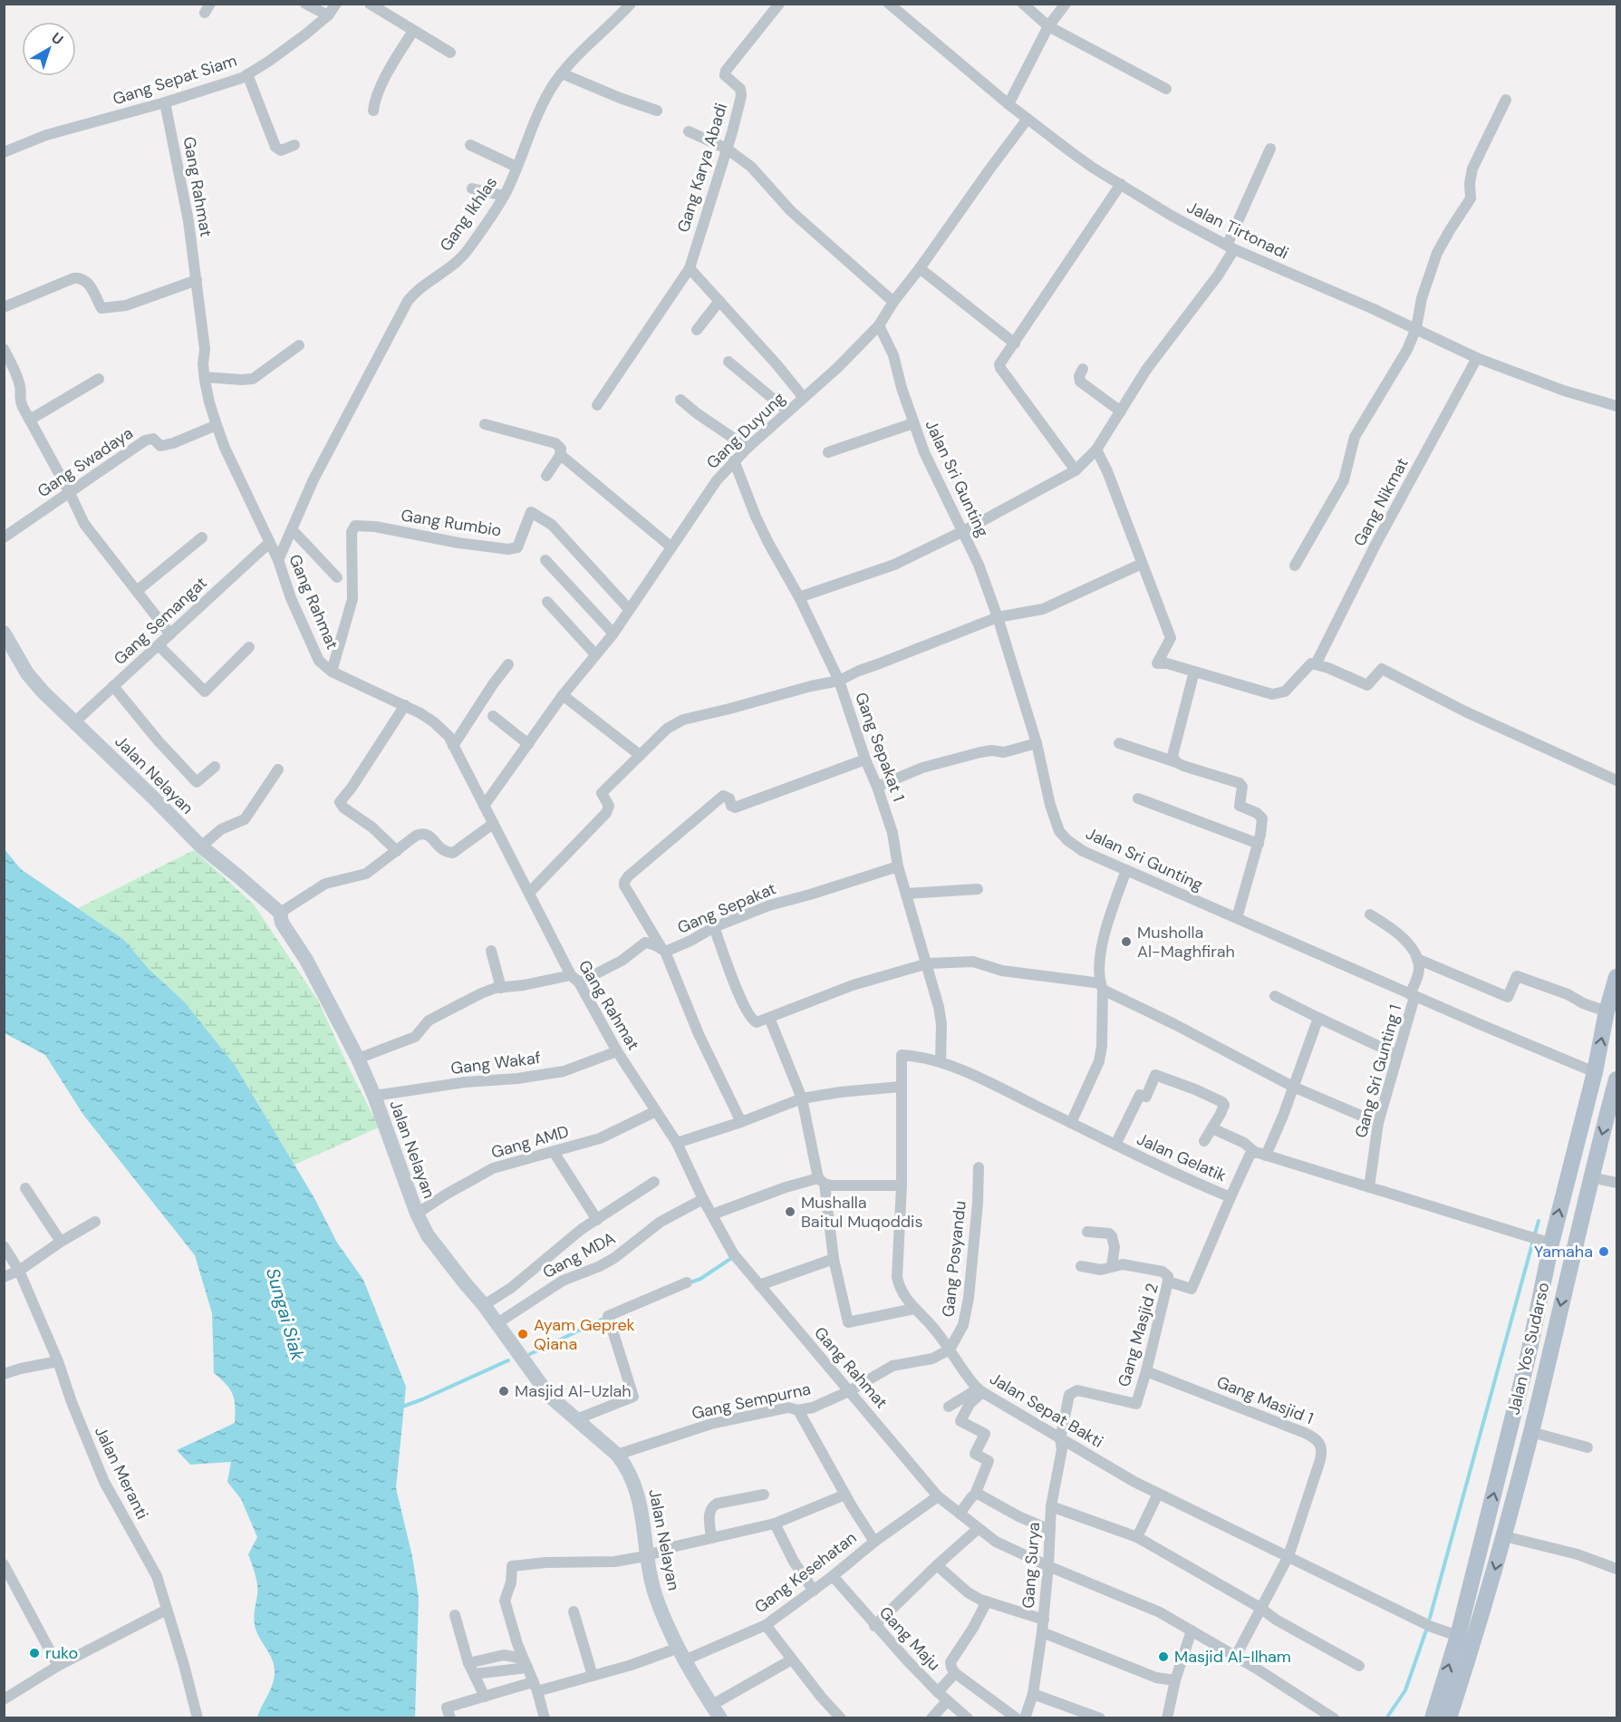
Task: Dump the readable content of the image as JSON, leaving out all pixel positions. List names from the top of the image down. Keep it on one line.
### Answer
{"streets":{"main road":["Jalan Nelayan","Jalan Yos Sudarso"],"street":["Gang Sepat Siam","Gang Karya Abadi","Gang Rahmat","Gang Ikhlas","Jalan Tirtonadi","Gang Duyung","Gang Swadaya","Jalan Sri Gunting","Gang Nikmat","Gang Rumbio","Gang Semangat","Gang Sepakat 1","Gang Sepakat","Gang Wakaf","Gang Sri Gunting 1","Gang AMD","Jalan Gelatik","Gang MDA","Gang Posyandu","Gang Masjid 2","Gang Masjid 1","Gang Sempurna","Jalan Sepat Bakti","Jalan Meranti","Gang Surya","Gang Kesehatan","Gang Maju"]},"crossings":[["Gang Sepat Siam","Gang Rahmat"],["Gang Rahmat","Gang Ikhlas"],["Gang Rahmat","Gang Duyung"],["Gang Rahmat","Gang Swadaya"],["Gang Rahmat","Gang Rumbio"],["Gang Rahmat","Gang Semangat"],["Gang Rahmat","Gang Sepakat"],["Gang Rahmat","Gang Wakaf"],["Gang Rahmat","Gang AMD"],["Gang Rahmat","Gang MDA"],["Gang Rahmat","Gang Sempurna"],["Gang Rahmat","Gang Surya"],["Gang Rahmat","Gang Kesehatan"],["Jalan Tirtonadi","Gang Duyung"],["Jalan Tirtonadi","Gang Nikmat"],["Gang Duyung","Jalan Sri Gunting"],["Gang Duyung","Gang Rumbio"],["Gang Duyung","Gang Sepakat 1"],["Jalan Sri Gunting","Gang Sri Gunting 1"],["Jalan Sri Gunting","Jalan Yos Sudarso"],["Gang Semangat","Jalan Nelayan"],["Gang Sepakat 1","Gang Sepakat"],["Gang Sepakat 1","Jalan Gelatik"],["Gang Sepakat 1","Jalan Sepat Bakti"],["Jalan Nelayan","Gang Sepakat"],["Jalan Nelayan","Gang Wakaf"],["Jalan Nelayan","Gang AMD"],["Jalan Nelayan","Gang MDA"],["Jalan Nelayan","Gang Sempurna"],["Jalan Nelayan","Gang Kesehatan"],["Jalan Gelatik","Gang Masjid 2"],["Jalan Gelatik","Jalan Sepat Bakti"],["Gang Posyandu","Gang Sempurna"],["Gang Posyandu","Jalan Sepat Bakti"],["Gang Masjid 2","Gang Masjid 1"],["Gang Masjid 2","Jalan Sepat Bakti"],["Gang Masjid 2","Gang Surya"],["Jalan Yos Sudarso","Jalan Sepat Bakti"],["Gang Masjid 1","Jalan Sepat Bakti"],["Gang Sempurna","Jalan Sepat Bakti"],["Jalan Sepat Bakti","Gang Surya"],["Gang Kesehatan","Gang Maju"]],"water":["Sungai Siak"],"places":["Musholla Al-Maghfirah","Mushalla Baitul Muqoddis","Yamaha","Ayam Geprek Qiana","Masjid Al-Uzlah","ruko","Masjid Al-Ilham"],"north":"top right"}
